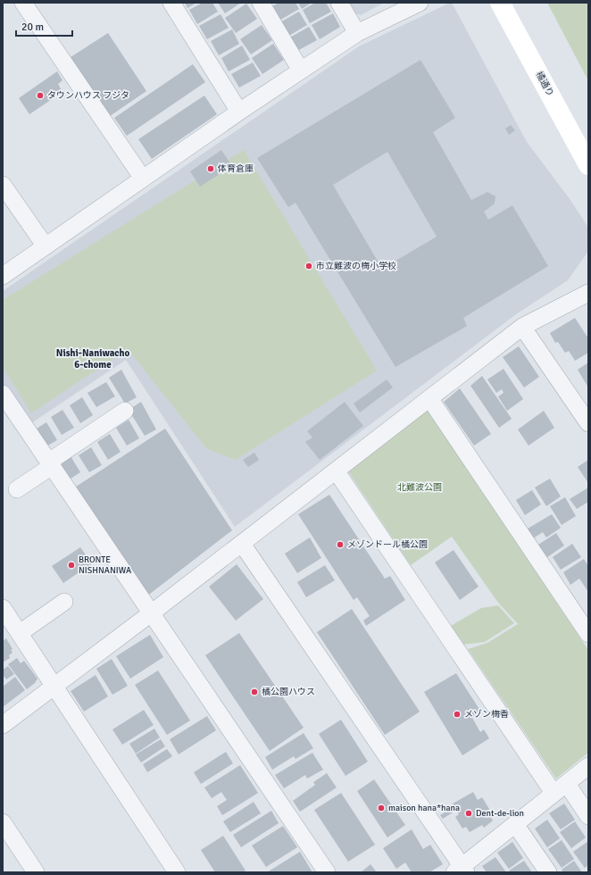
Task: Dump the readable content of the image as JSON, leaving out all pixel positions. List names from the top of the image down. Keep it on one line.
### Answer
{"streets":{"street":["橘通り"]},"districts":["Nishi-Naniwacho 6-chome"],"parks":["北難波公園"],"places":["タウンハウス フジタ","体育倉庫","市立難波の梅小学校","メゾンドール橘公園","BRONTE NISHNANIWA","橘公園ハウス","メゾン梅香","maison hana*hana","Dent-de-lion"],"scale_bar":"20 m"}
